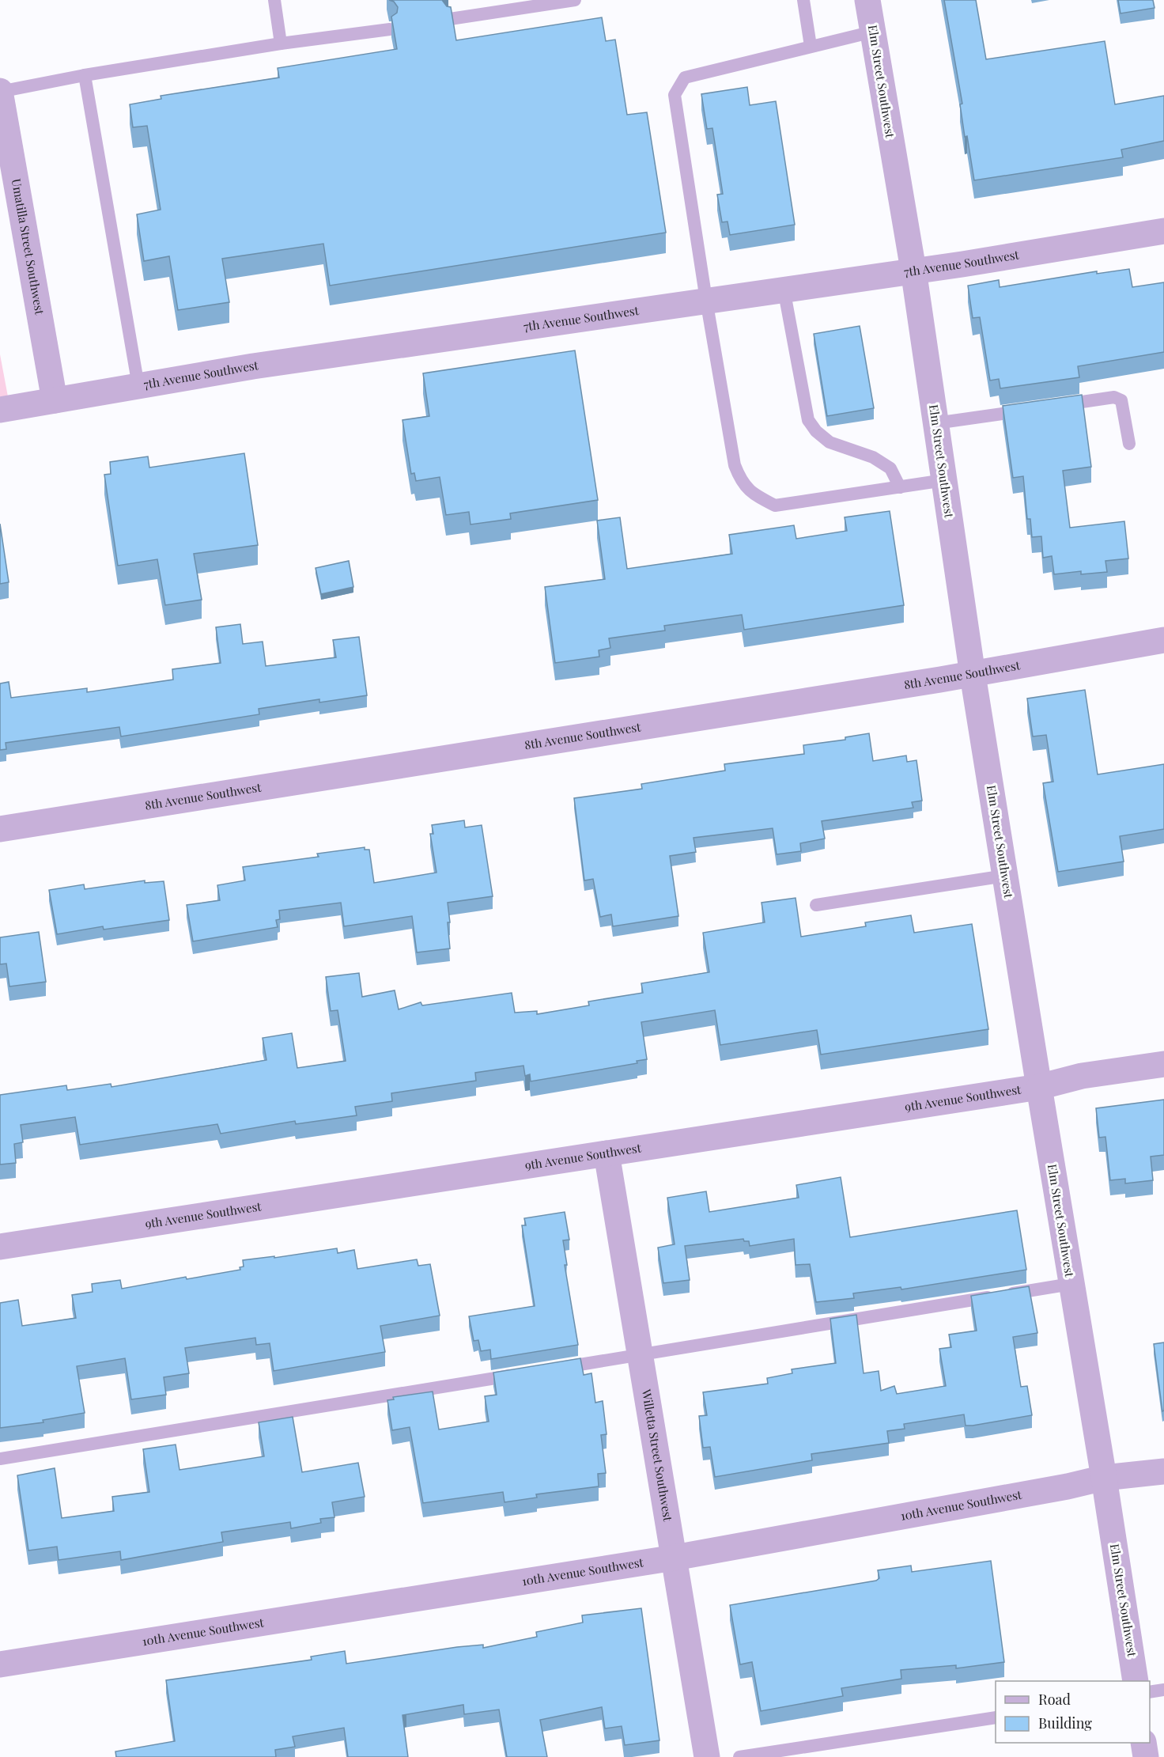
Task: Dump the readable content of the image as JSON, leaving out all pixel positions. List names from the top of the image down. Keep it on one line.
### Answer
{"streets":{"street":["Elm Street Southwest","Umatilla Street Southwest","7th Avenue Southwest","8th Avenue Southwest","9th Avenue Southwest","Willetta Street Southwest","10th Avenue Southwest"]},"crossings":[["Elm Street Southwest","7th Avenue Southwest"],["Elm Street Southwest","8th Avenue Southwest"],["Elm Street Southwest","9th Avenue Southwest"],["Elm Street Southwest","10th Avenue Southwest"],["Umatilla Street Southwest","7th Avenue Southwest"],["9th Avenue Southwest","Willetta Street Southwest"],["Willetta Street Southwest","10th Avenue Southwest"]],"legend":["Road","Building"]}
